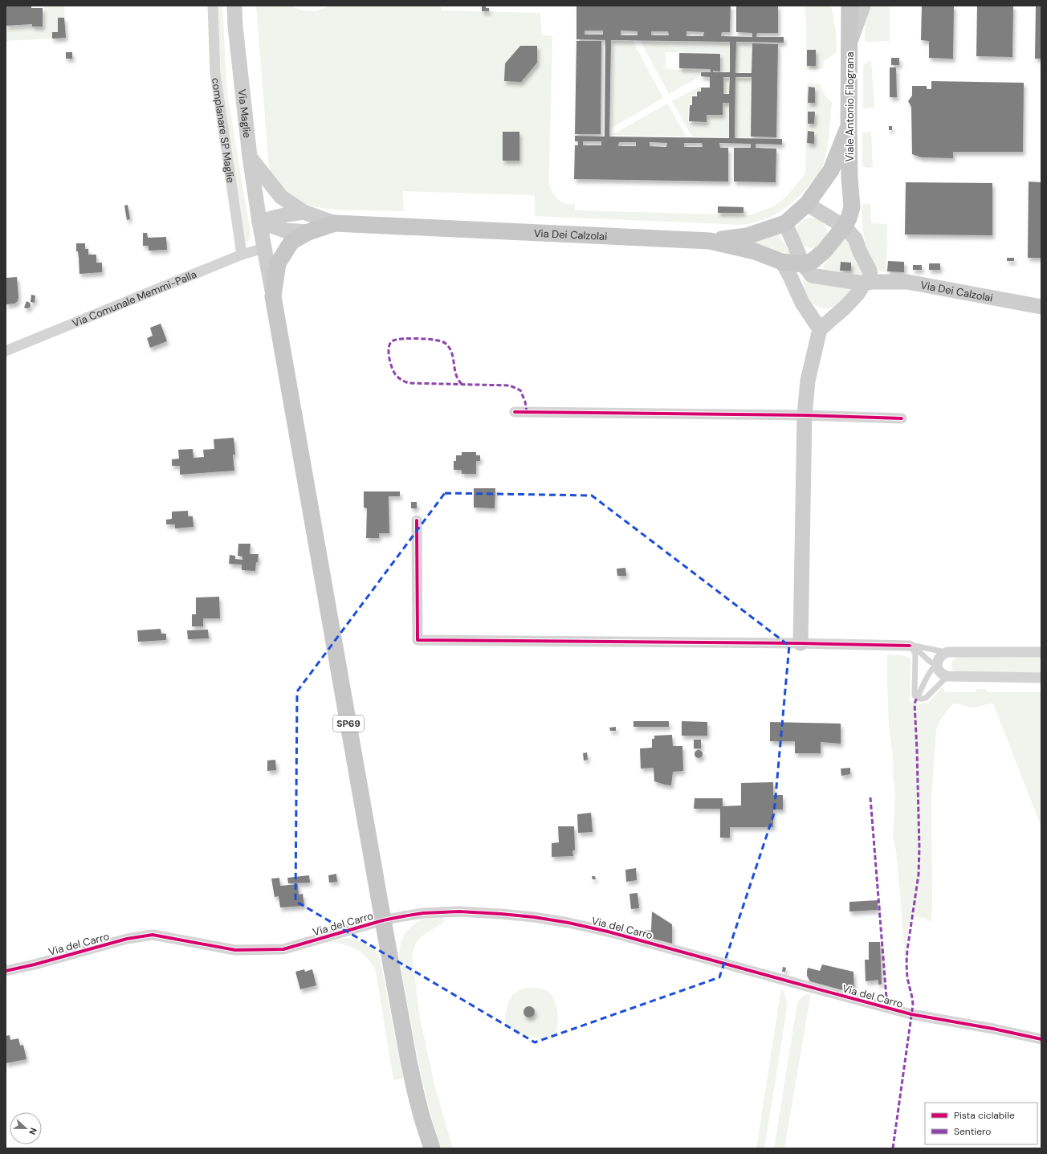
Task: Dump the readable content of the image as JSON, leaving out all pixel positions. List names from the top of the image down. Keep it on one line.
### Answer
{"streets":{"main road":["Viale Antonio Filograna","Via Dei Calzolai","SP69"],"street":["Via Maglie","complanare SP Maglie","Via Comunale Memmi-Palla","Via del Carro"]},"crossings":[["Via Maglie","SP69"],["complanare SP Maglie","Via Comunale Memmi-Palla"],["Via Comunale Memmi-Palla","SP69"],["SP69","Via del Carro"]],"legend":["Pista ciclabile","Sentiero"],"north":"right"}
